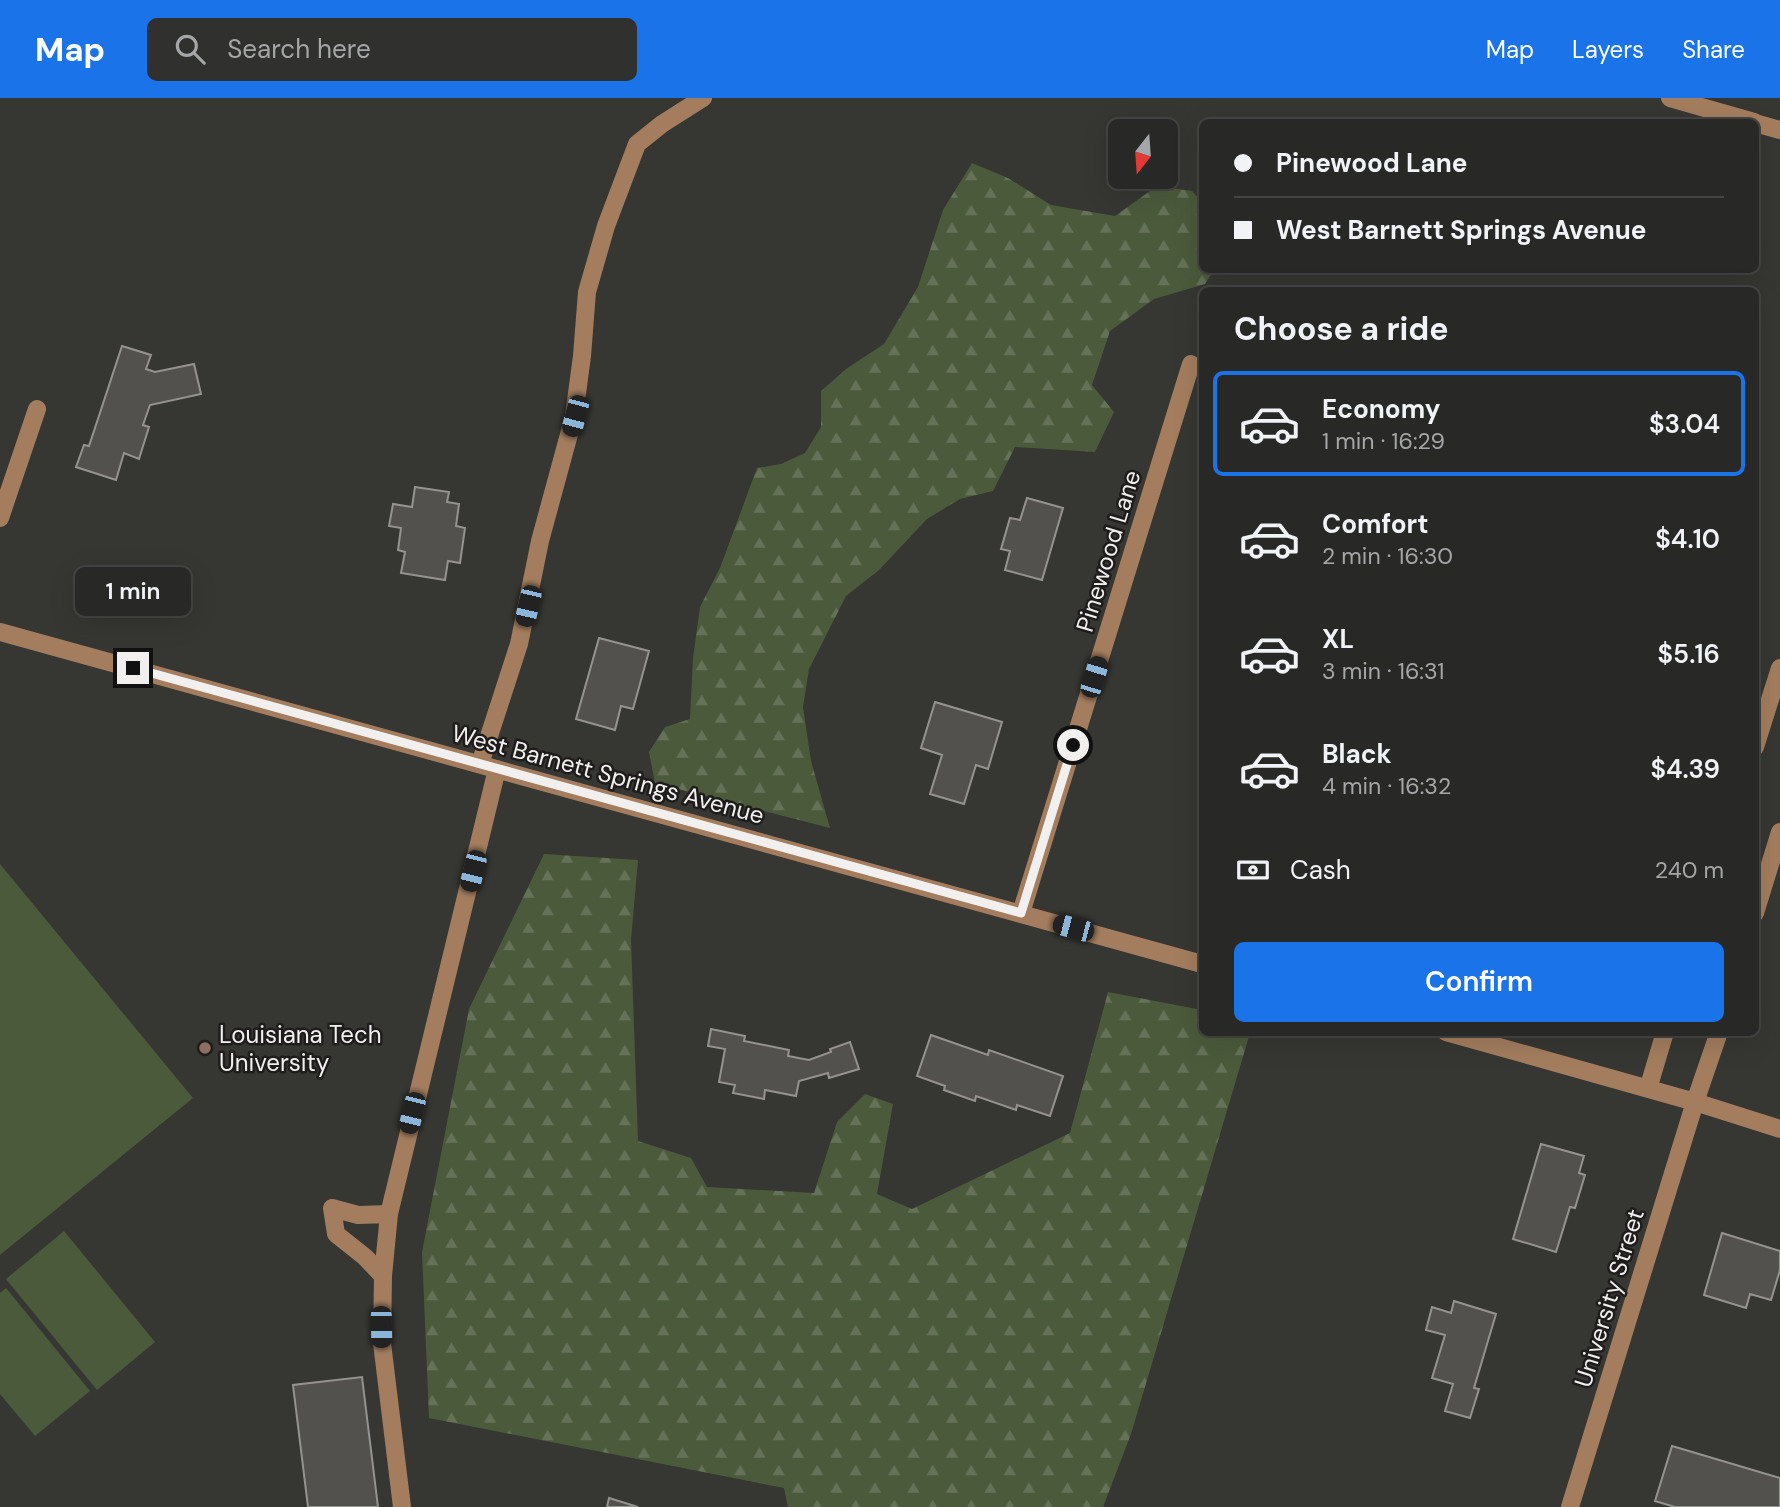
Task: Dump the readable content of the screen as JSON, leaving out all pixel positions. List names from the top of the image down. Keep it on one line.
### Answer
{"streets":{"street":["Pinewood Lane","West Barnett Springs Avenue","University Street"]},"crossings":[["Pinewood Lane","West Barnett Springs Avenue"]],"places":["Louisiana Tech University"],"north":"bottom","page":{"header":"Map","search":"Search here","nav":["Map","Layers","Share"],"banner":["Pinewood Lane","West Barnett Springs Avenue"],"heading":"Choose a ride","list":[{"name":"Economy","note":"1 min · 16:29","value":"$3.04"},{"name":"Comfort","note":"2 min · 16:30","value":"$4.10"},{"name":"XL","note":"3 min · 16:31","value":"$5.16"},{"name":"Black","note":"4 min · 16:32","value":"$4.39"}],"bubble":"1 min","pay":["Cash","240 m"],"buttons":"Confirm"}}
